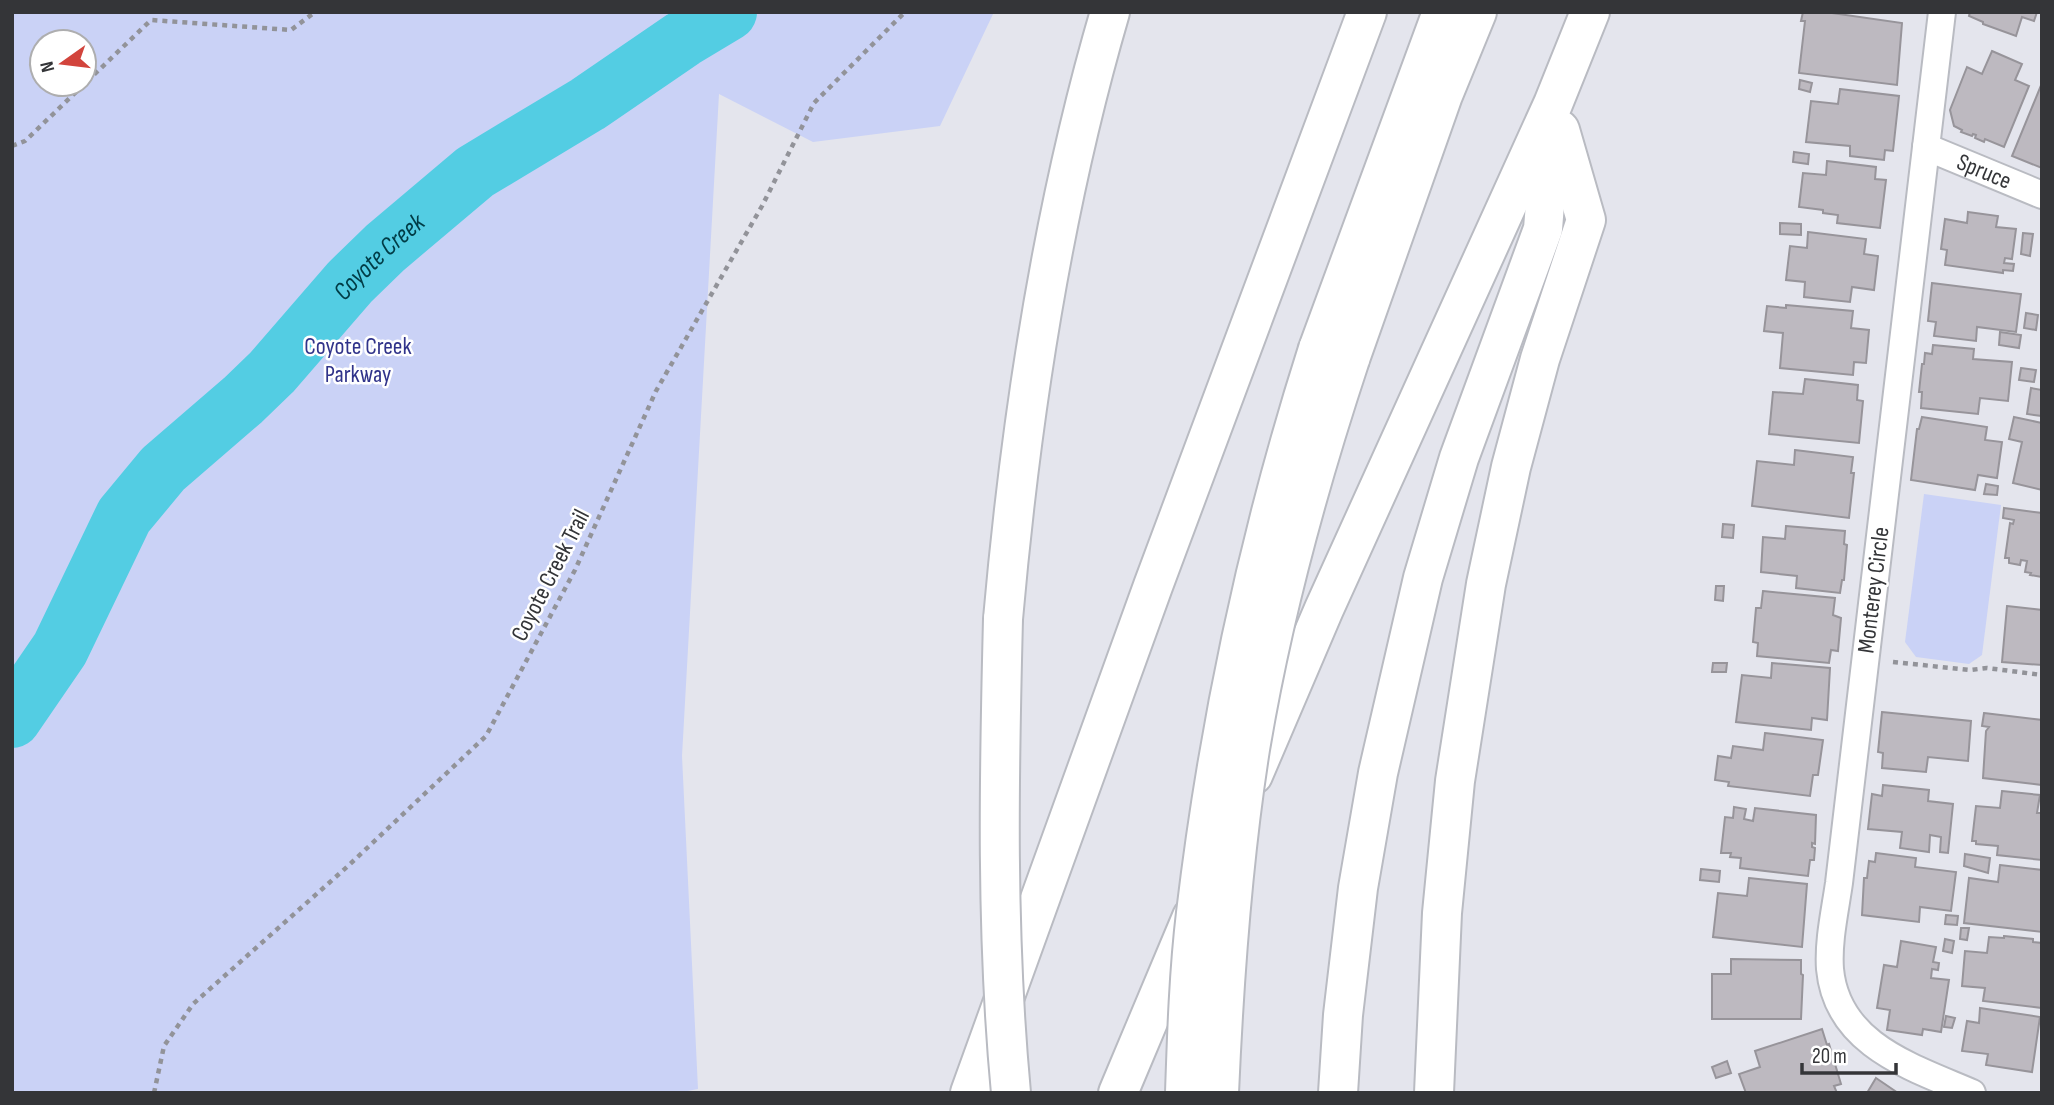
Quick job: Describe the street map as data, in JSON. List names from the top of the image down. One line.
{"streets":{"street":["Spruce","Monterey Circle"],"path":["Coyote Creek Trail"]},"crossings":[["Spruce","Monterey Circle"]],"water":["Coyote Creek"],"parks":["Coyote Creek Parkway"],"scale_bar":"20 m","north":"left"}
